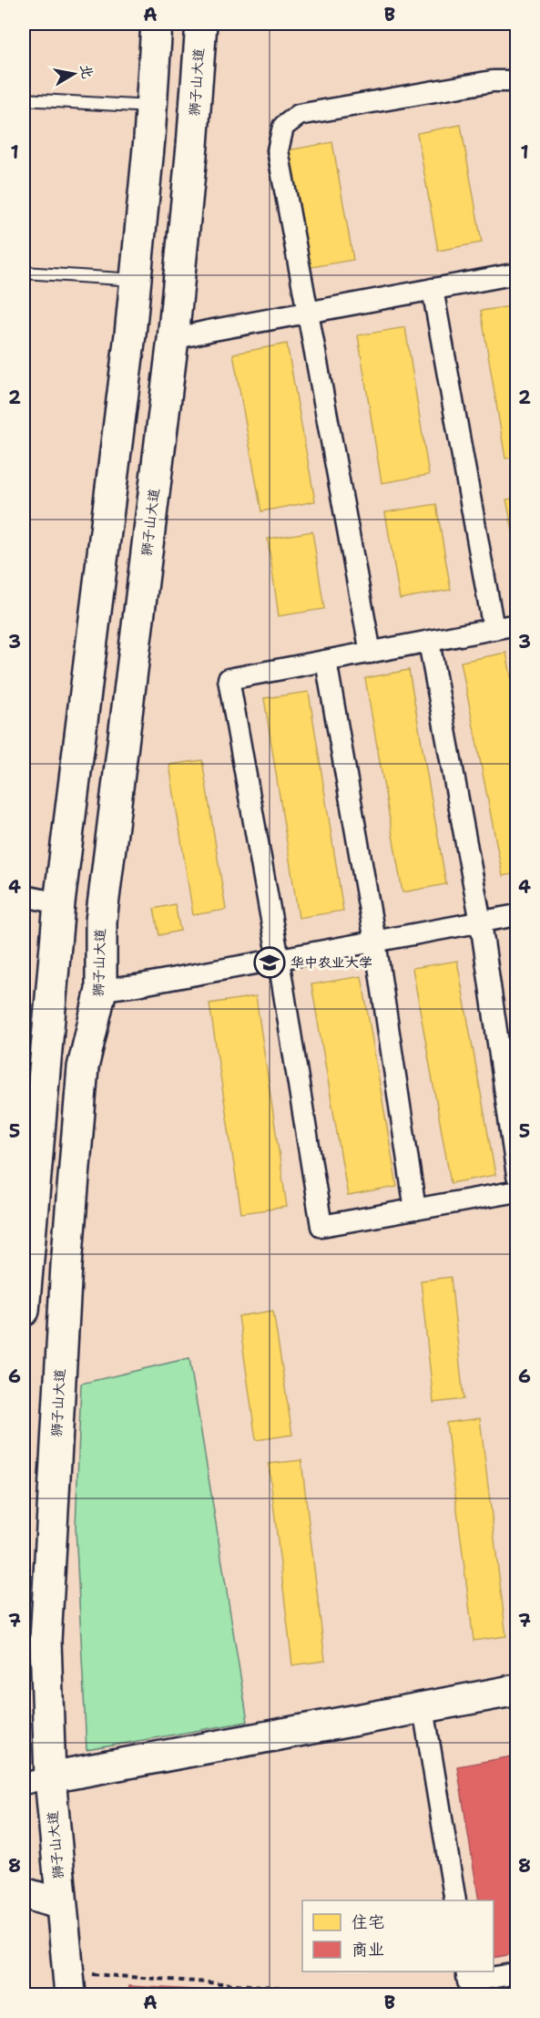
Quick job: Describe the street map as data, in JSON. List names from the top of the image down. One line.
{"streets":{"street":["狮子山大道"]},"places":{"school or university":["华中农业大学"]},"legend":["住宅","商业"],"north":"right","grid":{"columns":["A","B"],"rows":["1","2","3","4","5","6","7","8"]}}
